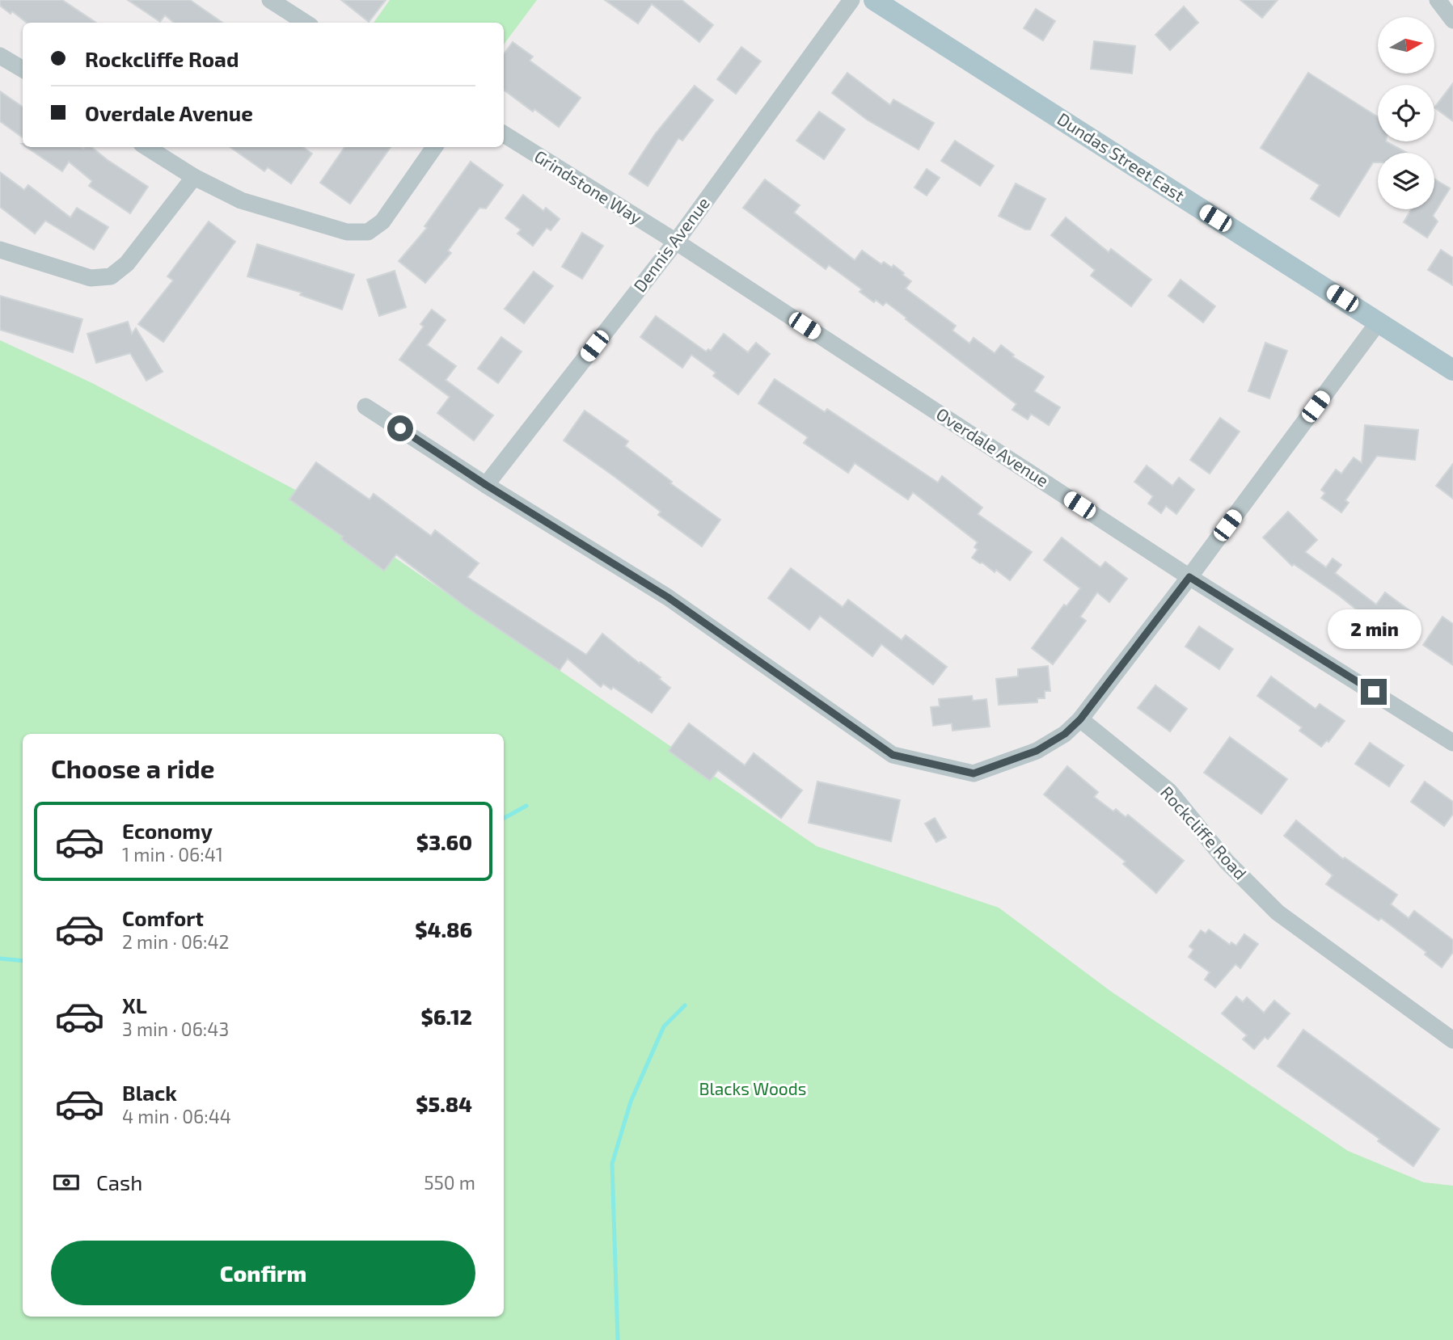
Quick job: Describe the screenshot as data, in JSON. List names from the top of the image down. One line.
{"streets":{"main road":["Dundas Street East"],"street":["Grindstone Way","Dennis Avenue","Overdale Avenue","Rockcliffe Road"]},"crossings":[["Grindstone Way","Dennis Avenue"],["Grindstone Way","Overdale Avenue"],["Dennis Avenue","Overdale Avenue"]],"parks":["Blacks Woods"],"north":"right","page":{"banner":["Rockcliffe Road","Overdale Avenue"],"bubble":"2 min","heading":"Choose a ride","list":[{"name":"Economy","note":"1 min · 06:41","value":"$3.60"},{"name":"Comfort","note":"2 min · 06:42","value":"$4.86"},{"name":"XL","note":"3 min · 06:43","value":"$6.12"},{"name":"Black","note":"4 min · 06:44","value":"$5.84"}],"pay":["Cash","550 m"],"buttons":"Confirm"}}
